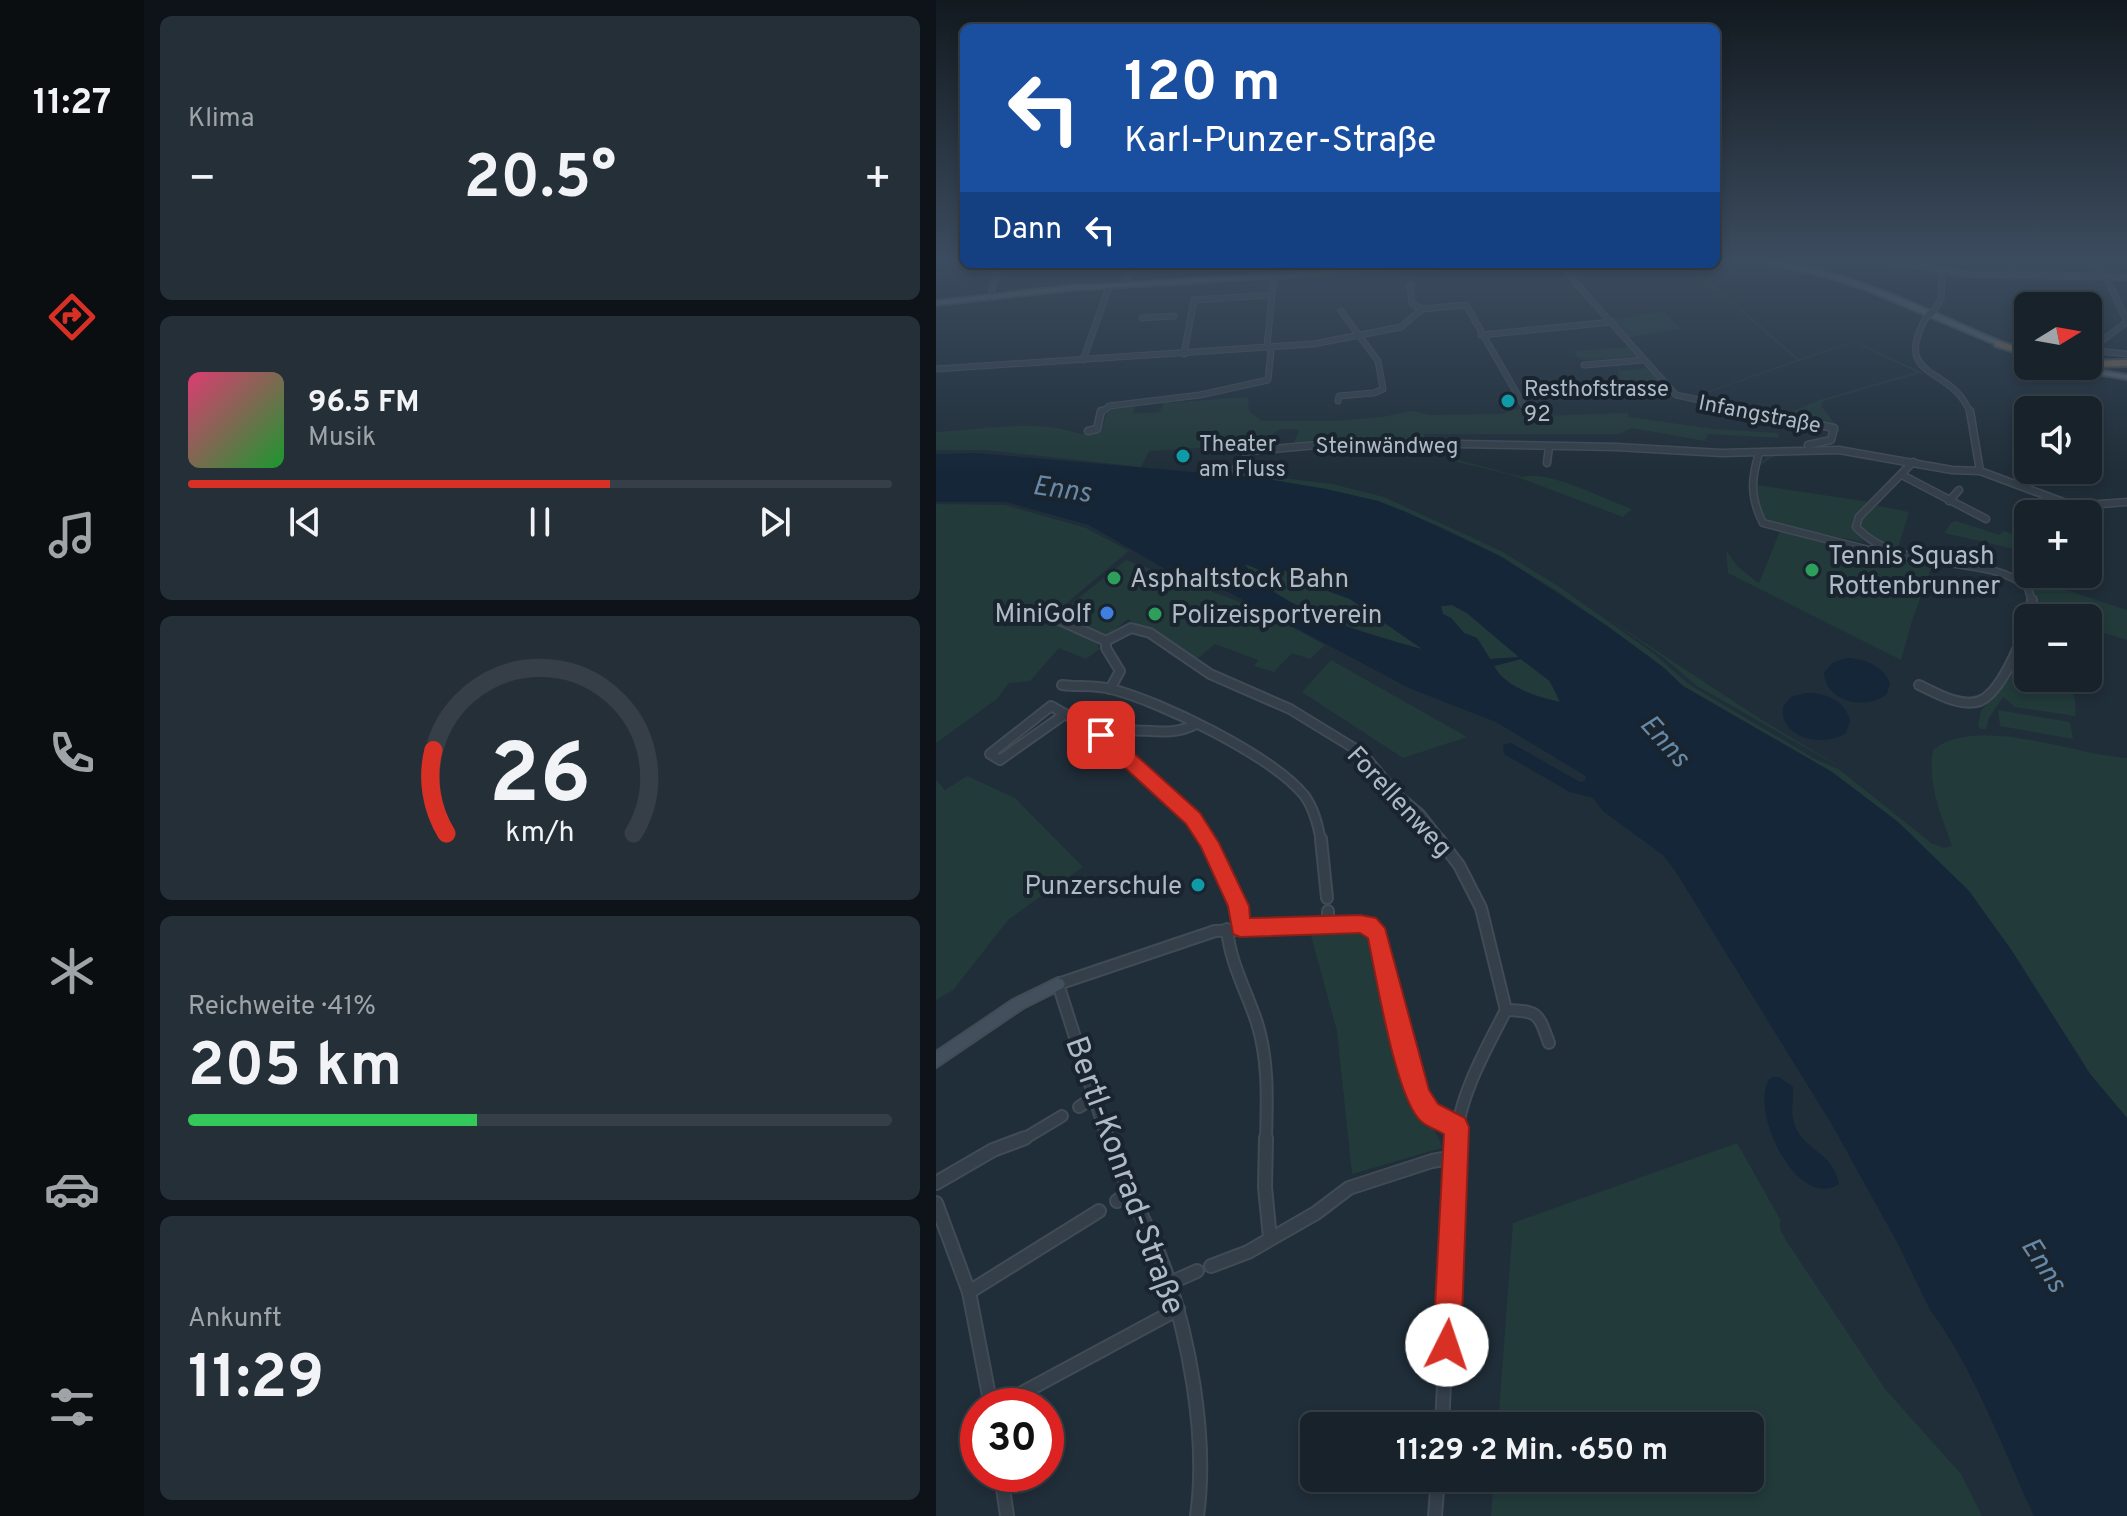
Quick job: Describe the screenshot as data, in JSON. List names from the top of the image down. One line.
{"streets":{"street":["Infangstraße","Steinwändweg","Forellenweg","Bertl-Konrad-Straße"]},"crossings":[["Infangstraße","Steinwändweg"]],"water":["Enns"],"places":["Resthofstrasse 92","Theater am Fluss","Tennis Squash Rottenbrunner","Asphaltstock Bahn","MiniGolf","Polizeisportverein","Punzerschule"],"north":"right","page":{"tabs":"11:27","tile":["Klima",["Reichweite · 41%","205 km"],["Ankunft","11:29"]],"turn":["120 m","Karl-Punzer-Straße"],"heat":["−","20.5°","+"],"then":"Dann","map_buttons":["+","−"],"song":["96.5 FM","Musik"],"limit":"30","trip":"11:29 · 2 Min. · 650 m","gauge":["26","km/h"]}}
